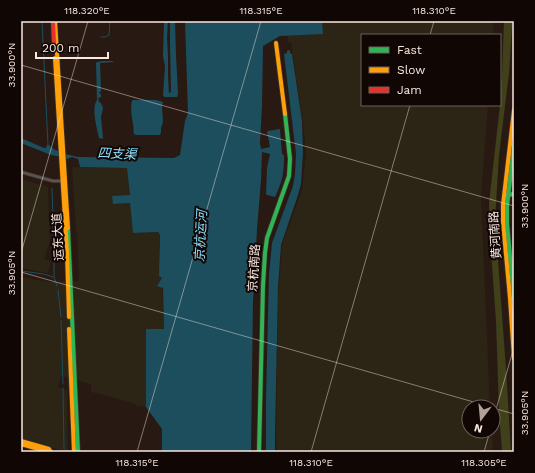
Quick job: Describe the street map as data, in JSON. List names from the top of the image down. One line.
{"streets":{"main road":["黄河南路","运东大道","京杭南路"]},"water":["四支渠","京杭运河"],"legend":["Fast","Slow","Jam"],"scale_bar":"200 m","north":"bottom","coordinates":["118.320°E","118.315°E","118.310°E","33.900°N","33.905°N","118.305°E"]}
